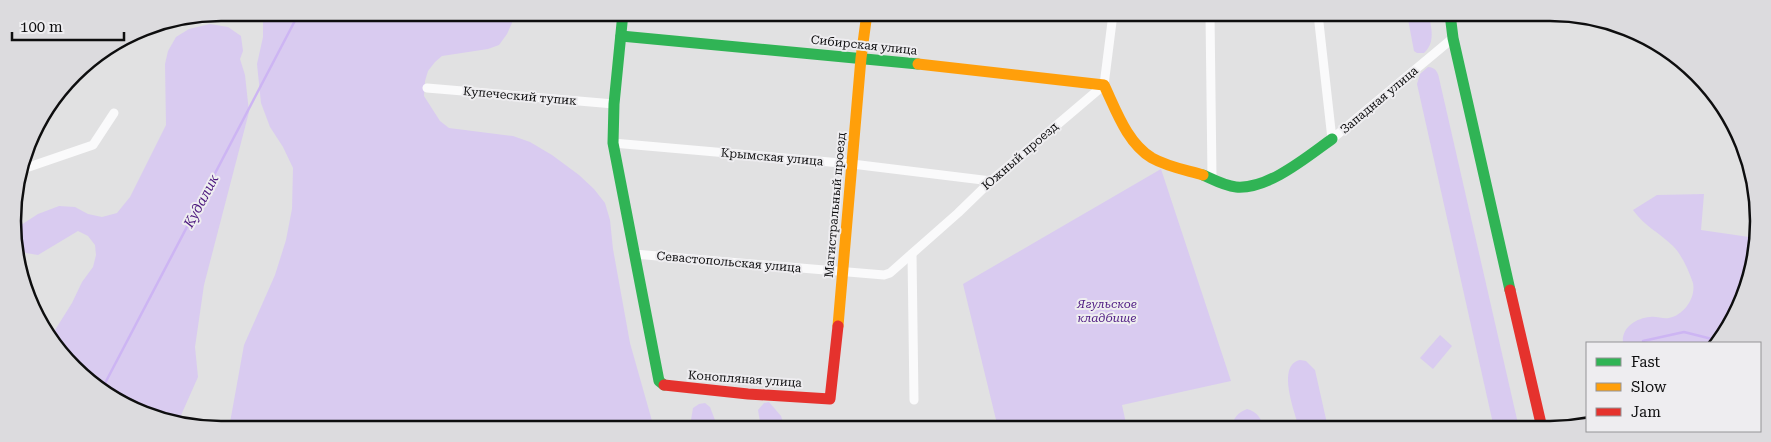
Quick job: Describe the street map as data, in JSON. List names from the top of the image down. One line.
{"streets":{"street":["Сибирская улица","Купеческий тупик","Западная улица","Южный проезд","Крымская улица","Магистральный проезд","Севастопольская улица","Конопляная улица"]},"crossings":[["Сибирская улица","Южный проезд"],["Сибирская улица","Магистральный проезд"],["Южный проезд","Крымская улица"],["Южный проезд","Севастопольская улица"],["Крымская улица","Магистральный проезд"],["Магистральный проезд","Севастопольская улица"],["Магистральный проезд","Конопляная улица"],["Севастопольская улица","Конопляная улица"]],"water":["Кудалик"],"parks":["Ягульское кладбище"],"legend":["Fast","Slow","Jam"],"scale_bar":"100 m"}
